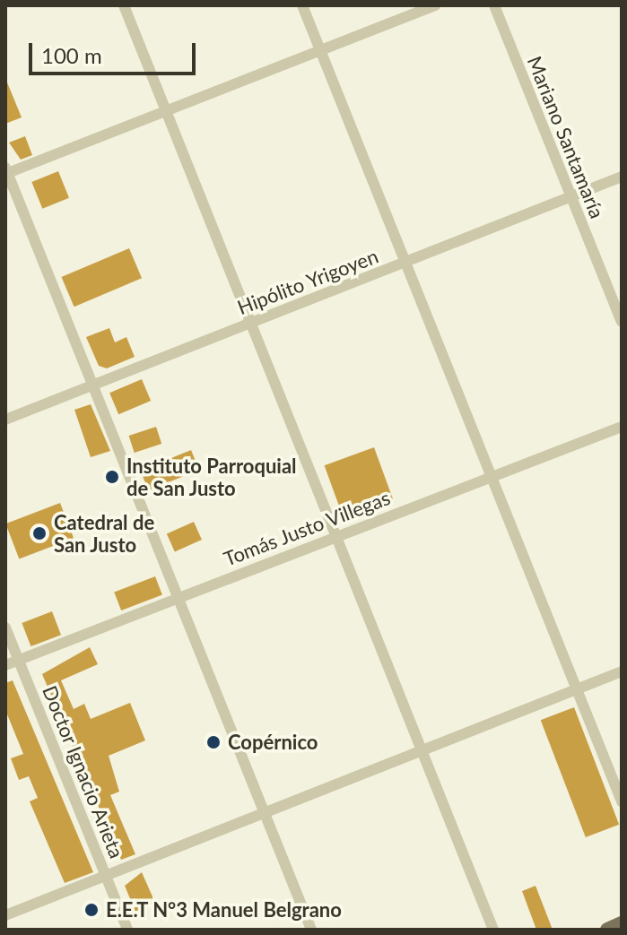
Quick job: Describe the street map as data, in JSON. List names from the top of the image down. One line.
{"streets":{"street":["Mariano Santamaría","Hipólito Yrigoyen","Tomás Justo Villegas","Doctor Ignacio Arieta"]},"crossings":[["Mariano Santamaría","Hipólito Yrigoyen"],["Tomás Justo Villegas","Doctor Ignacio Arieta"]],"places":["Instituto Parroquial de San Justo","Catedral de San Justo","Copérnico","E.E.T N°3 Manuel Belgrano"],"scale_bar":"100 m"}
